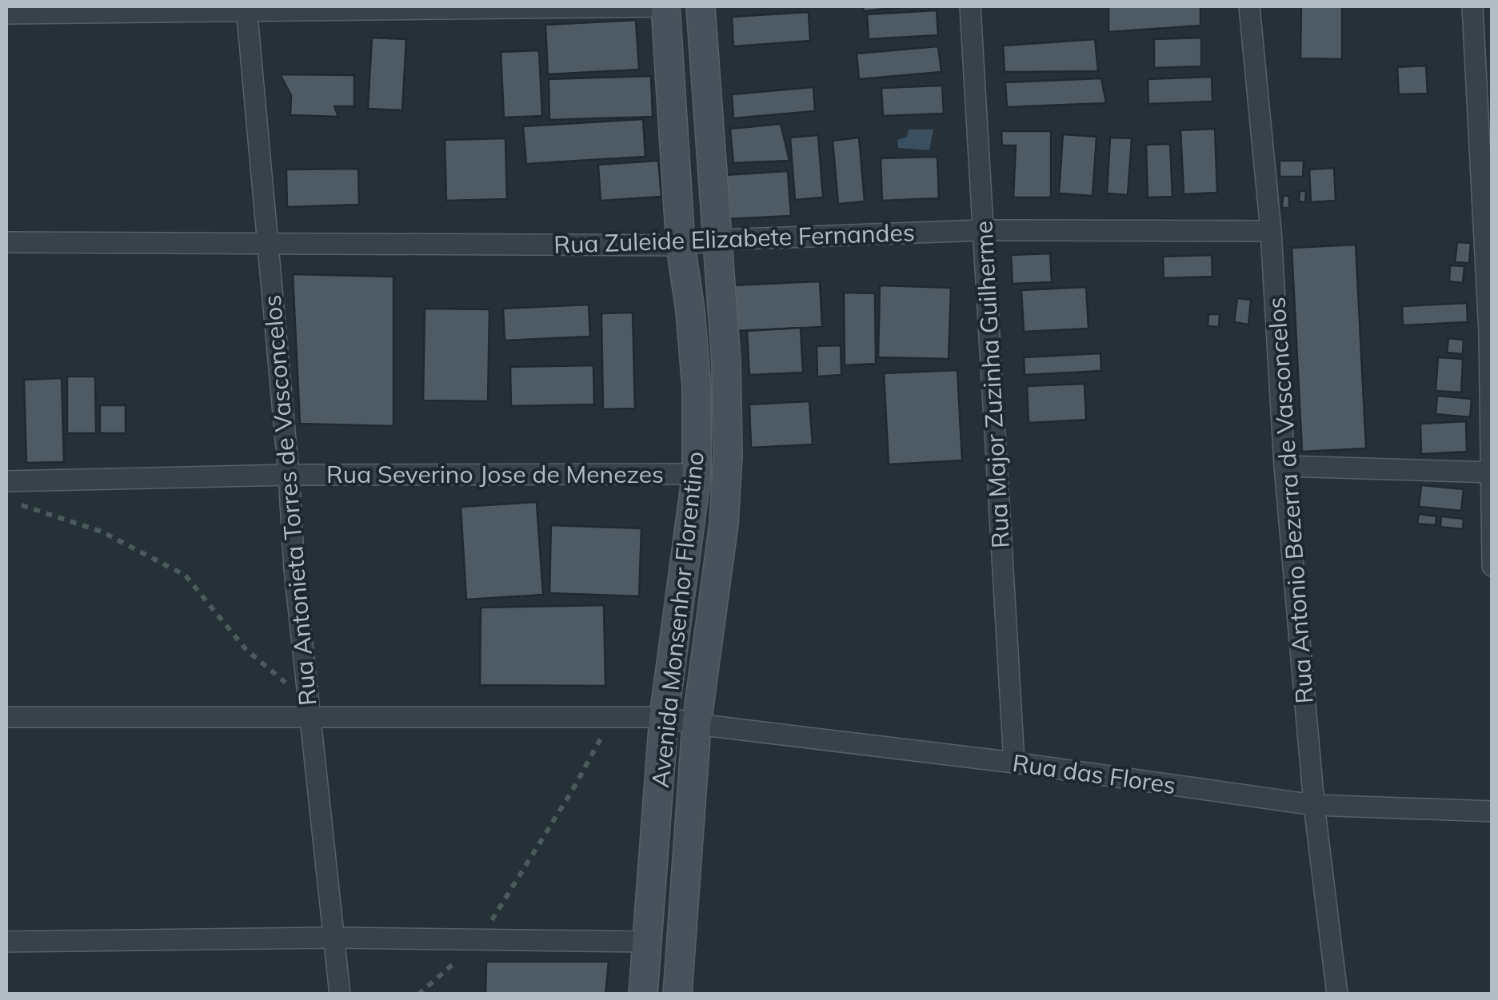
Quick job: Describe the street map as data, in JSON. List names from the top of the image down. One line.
{"streets":{"main road":["Avenida Monsenhor Florentino"],"street":["Rua Zuleide Elizabete Fernandes","Rua Major Zuzinha Guilherme","Rua Severino Jose de Menezes","Rua Antonieta Torres de Vasconcelos","Rua Antonio Bezerra de Vasconcelos","Rua das Flores"]},"crossings":[["Rua Zuleide Elizabete Fernandes","Rua Major Zuzinha Guilherme"],["Rua Zuleide Elizabete Fernandes","Rua Antonieta Torres de Vasconcelos"],["Rua Zuleide Elizabete Fernandes","Rua Antonio Bezerra de Vasconcelos"],["Rua Zuleide Elizabete Fernandes","Avenida Monsenhor Florentino"],["Rua Major Zuzinha Guilherme","Rua das Flores"],["Rua Severino Jose de Menezes","Rua Antonieta Torres de Vasconcelos"],["Rua Severino Jose de Menezes","Avenida Monsenhor Florentino"],["Rua Antonieta Torres de Vasconcelos","Rua das Flores"],["Rua Antonio Bezerra de Vasconcelos","Rua das Flores"],["Avenida Monsenhor Florentino","Rua das Flores"]]}
